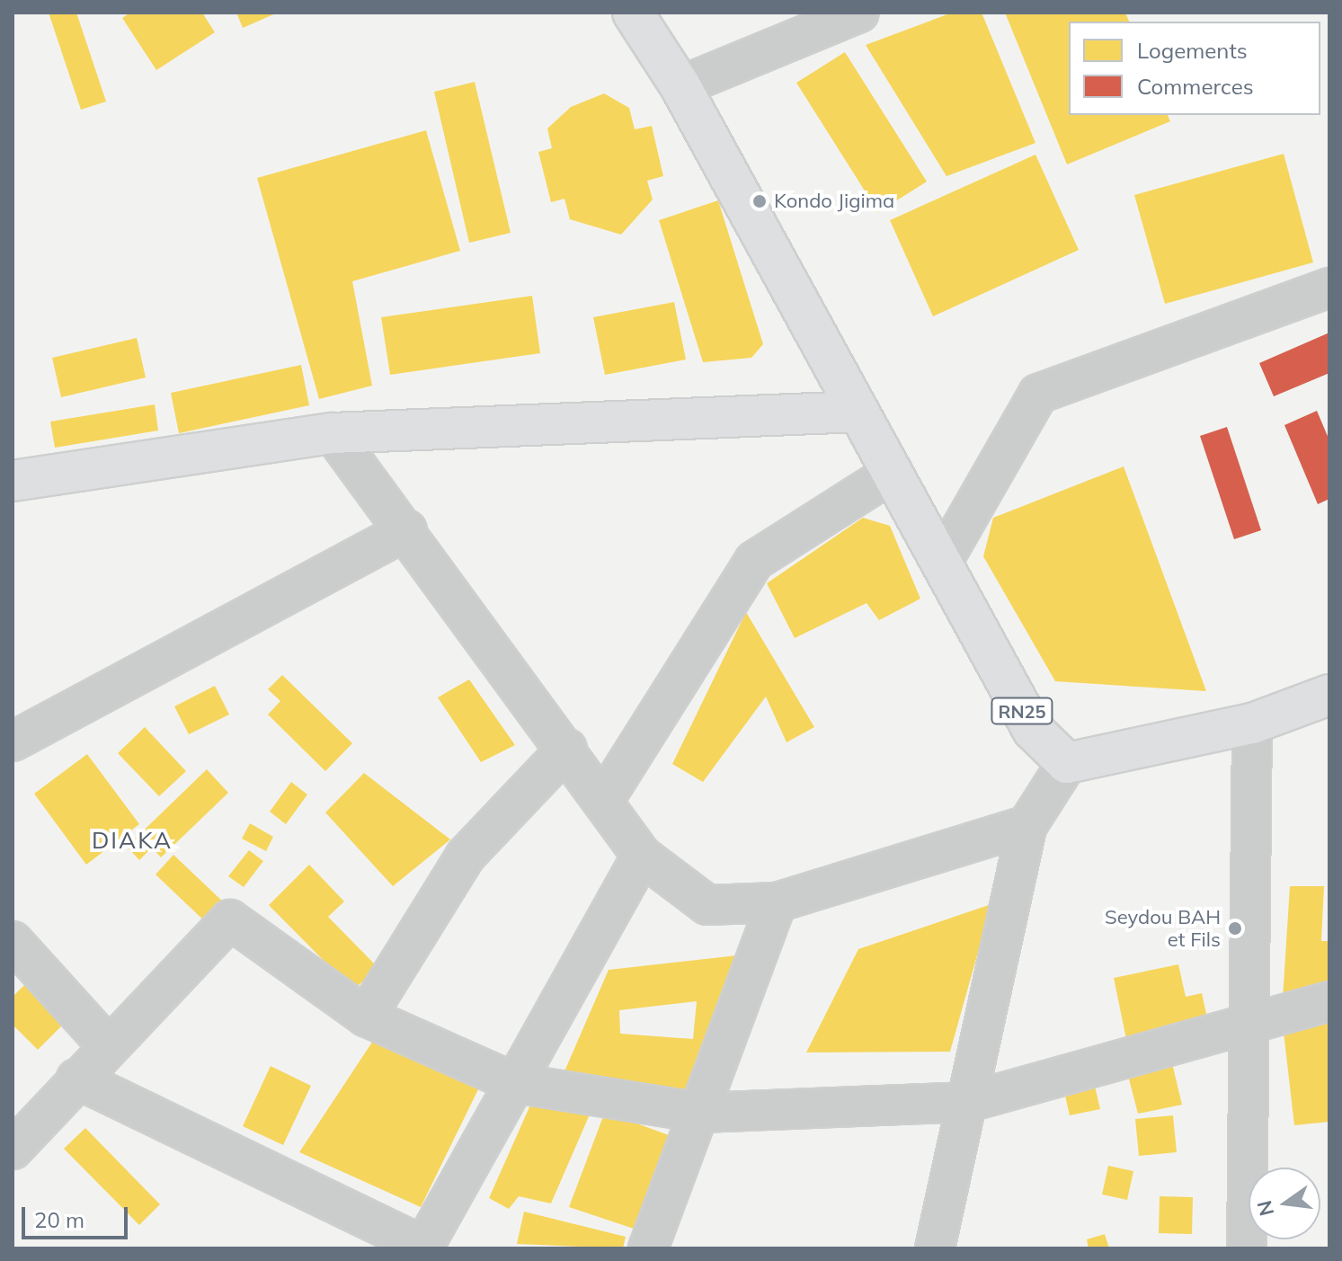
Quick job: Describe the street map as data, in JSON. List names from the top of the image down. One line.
{"streets":{"main road":["RN25"]},"districts":["DIAKA"],"places":["Kondo Jigima","Seydou BAH et Fils"],"legend":["Logements","Commerces"],"scale_bar":"20 m","north":"left"}
